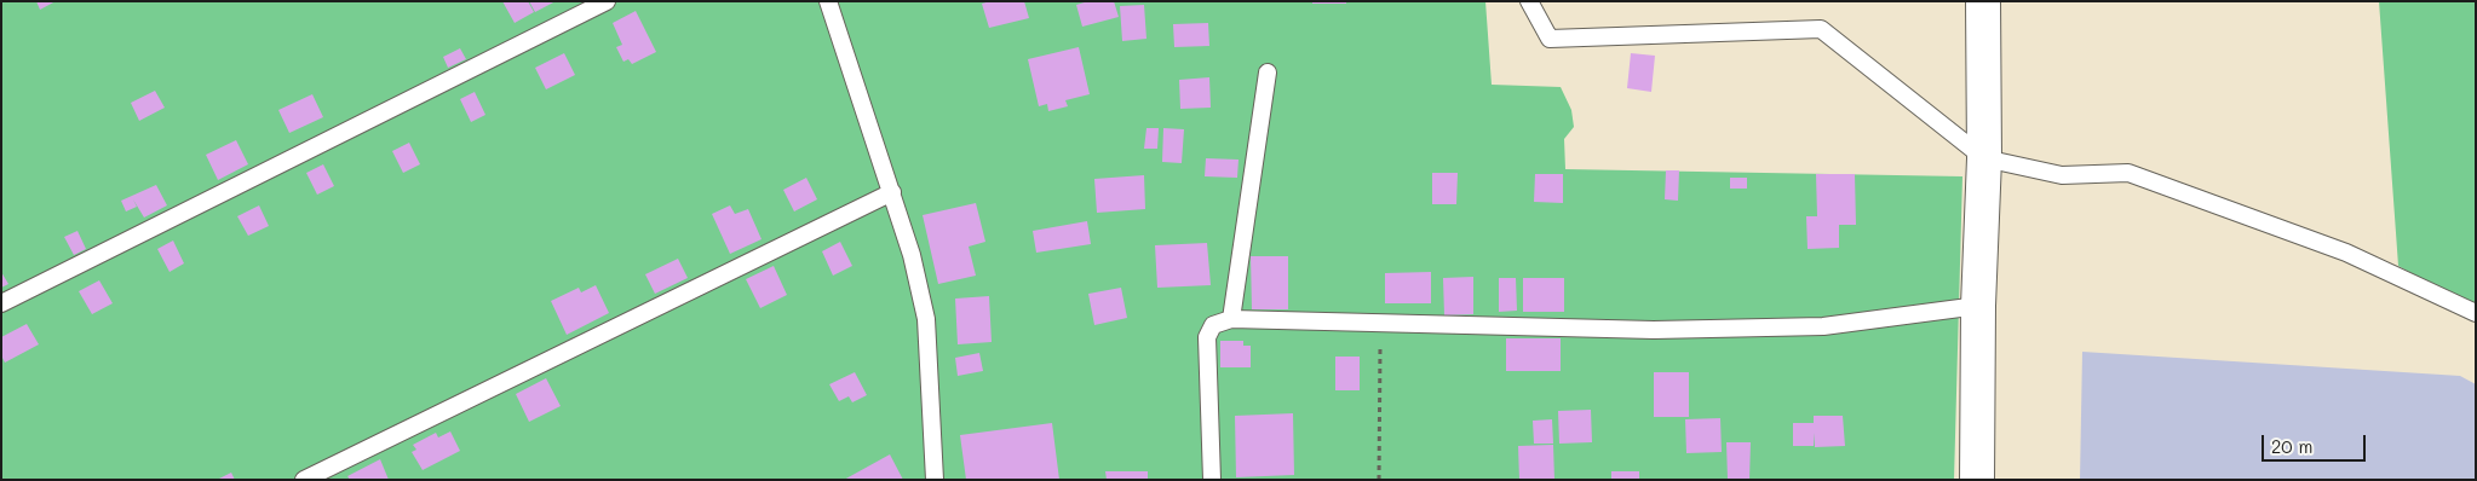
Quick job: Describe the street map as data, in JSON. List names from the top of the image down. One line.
{"scale_bar":"20 m"}
